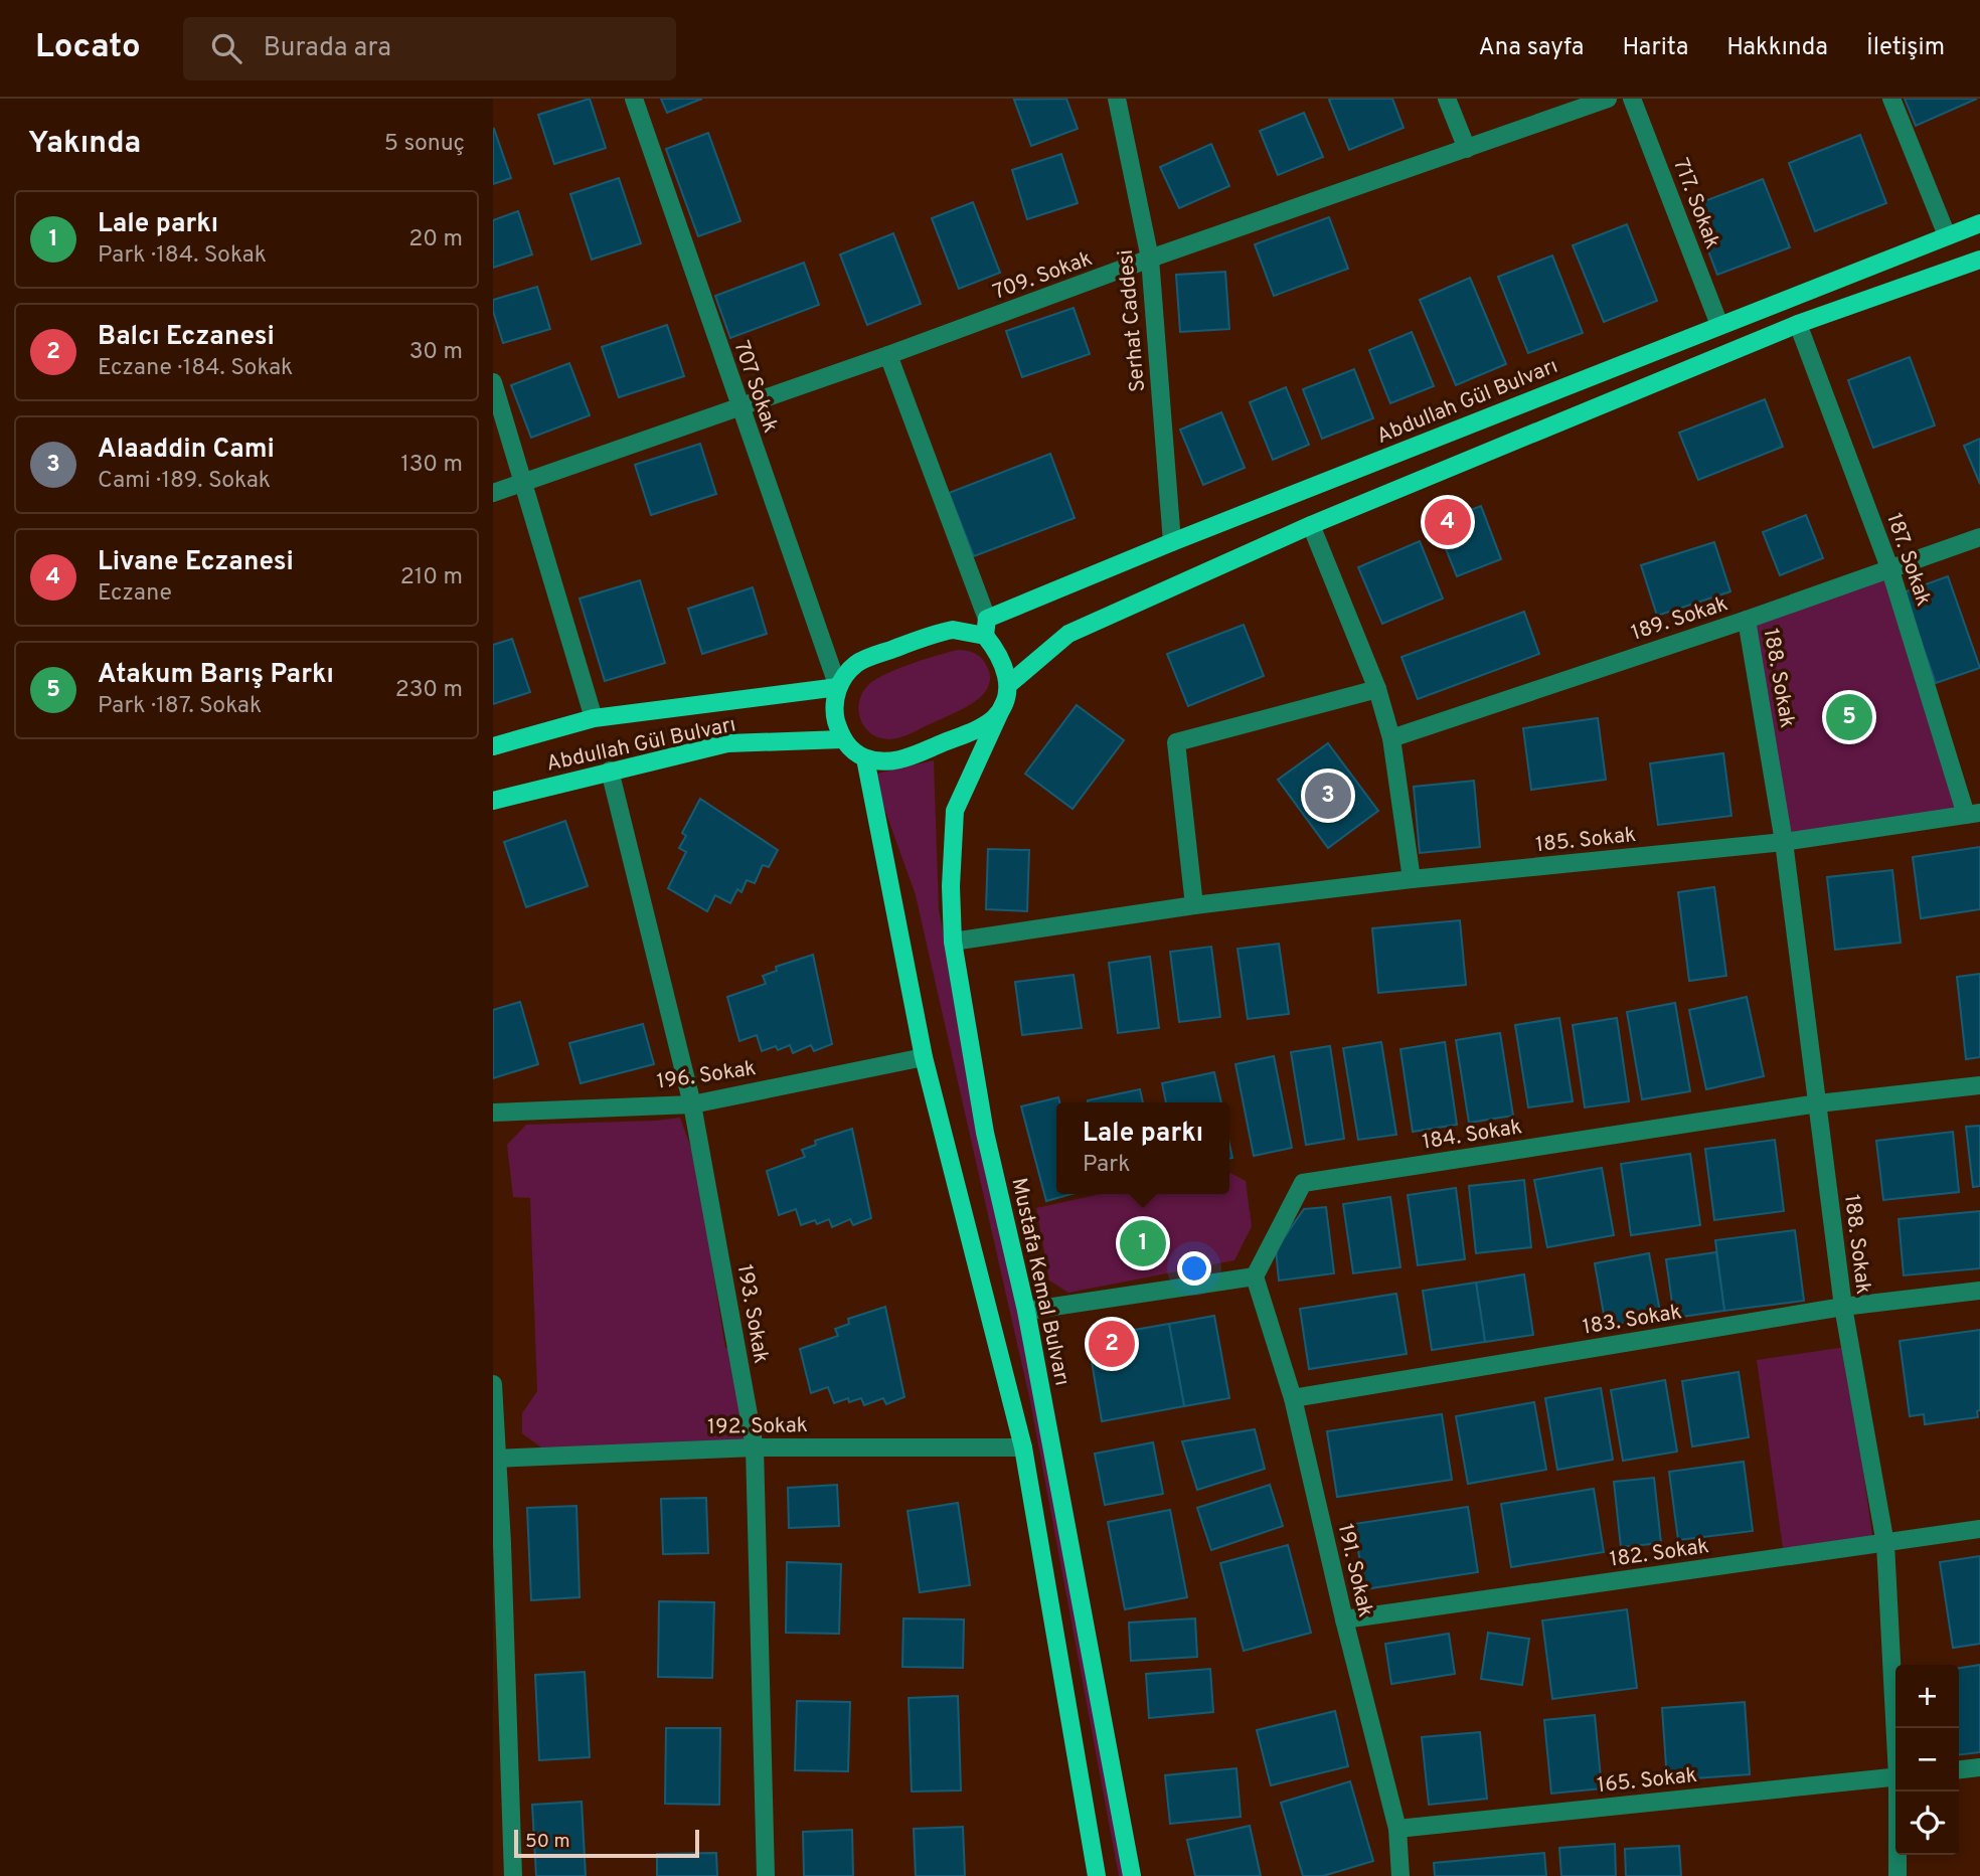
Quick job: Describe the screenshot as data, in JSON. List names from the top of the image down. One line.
{"streets":{"main road":["Abdullah Gül Bulvarı","Mustafa Kemal Bulvarı"],"street":["717. Sokak","709. Sokak","Serhat Caddesi","707 Sokak","187. Sokak","189. Sokak","188. Sokak","185. Sokak","196. Sokak","184. Sokak","193. Sokak","183. Sokak","192. Sokak","182. Sokak","191. Sokak","165. Sokak"]},"crossings":[["717. Sokak","Abdullah Gül Bulvarı"],["709. Sokak","Serhat Caddesi"],["709. Sokak","707 Sokak"],["Serhat Caddesi","Abdullah Gül Bulvarı"],["707 Sokak","Abdullah Gül Bulvarı"],["707 Sokak","Mustafa Kemal Bulvarı"],["Abdullah Gül Bulvarı","Mustafa Kemal Bulvarı"],["Abdullah Gül Bulvarı","193. Sokak"],["187. Sokak","189. Sokak"],["187. Sokak","185. Sokak"],["189. Sokak","188. Sokak"],["188. Sokak","185. Sokak"],["188. Sokak","184. Sokak"],["188. Sokak","183. Sokak"],["188. Sokak","182. Sokak"],["185. Sokak","Mustafa Kemal Bulvarı"],["196. Sokak","193. Sokak"],["184. Sokak","191. Sokak"],["193. Sokak","192. Sokak"],["183. Sokak","191. Sokak"],["182. Sokak","191. Sokak"],["191. Sokak","165. Sokak"]],"scale_bar":"50 m","page":{"header":"Locato","search":"Burada ara","nav":["Ana sayfa","Harita","Hakkında","İletişim"],"heading":["Yakında","5 sonuç"],"list":[{"mark":"1","name":"Lale parkı","note":"Park · 184. Sokak","value":"20 m"},{"mark":"2","name":"Balcı Eczanesi","note":"Eczane · 184. Sokak","value":"30 m"},{"mark":"3","name":"Alaaddin Cami","note":"Cami · 189. Sokak","value":"130 m"},{"mark":"4","name":"Livane Eczanesi","note":"Eczane","value":"210 m"},{"mark":"5","name":"Atakum Barış Parkı","note":"Park · 187. Sokak","value":"230 m"}],"pins":["4","5","3","1","2"],"popup":["Lale parkı","Park"],"map_buttons":["+","−"],"scale":"50 m"}}
